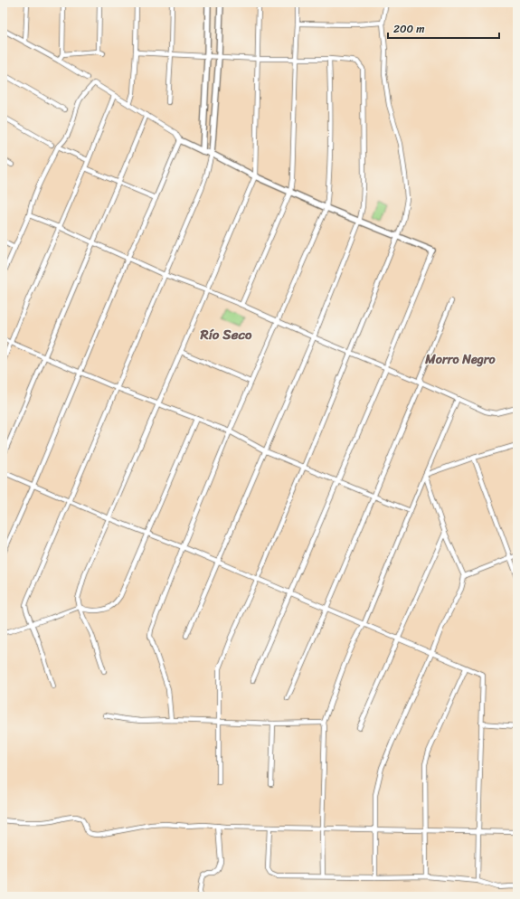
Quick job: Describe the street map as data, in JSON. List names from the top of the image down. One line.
{"districts":["Río Seco","Morro Negro"],"scale_bar":"200 m"}
